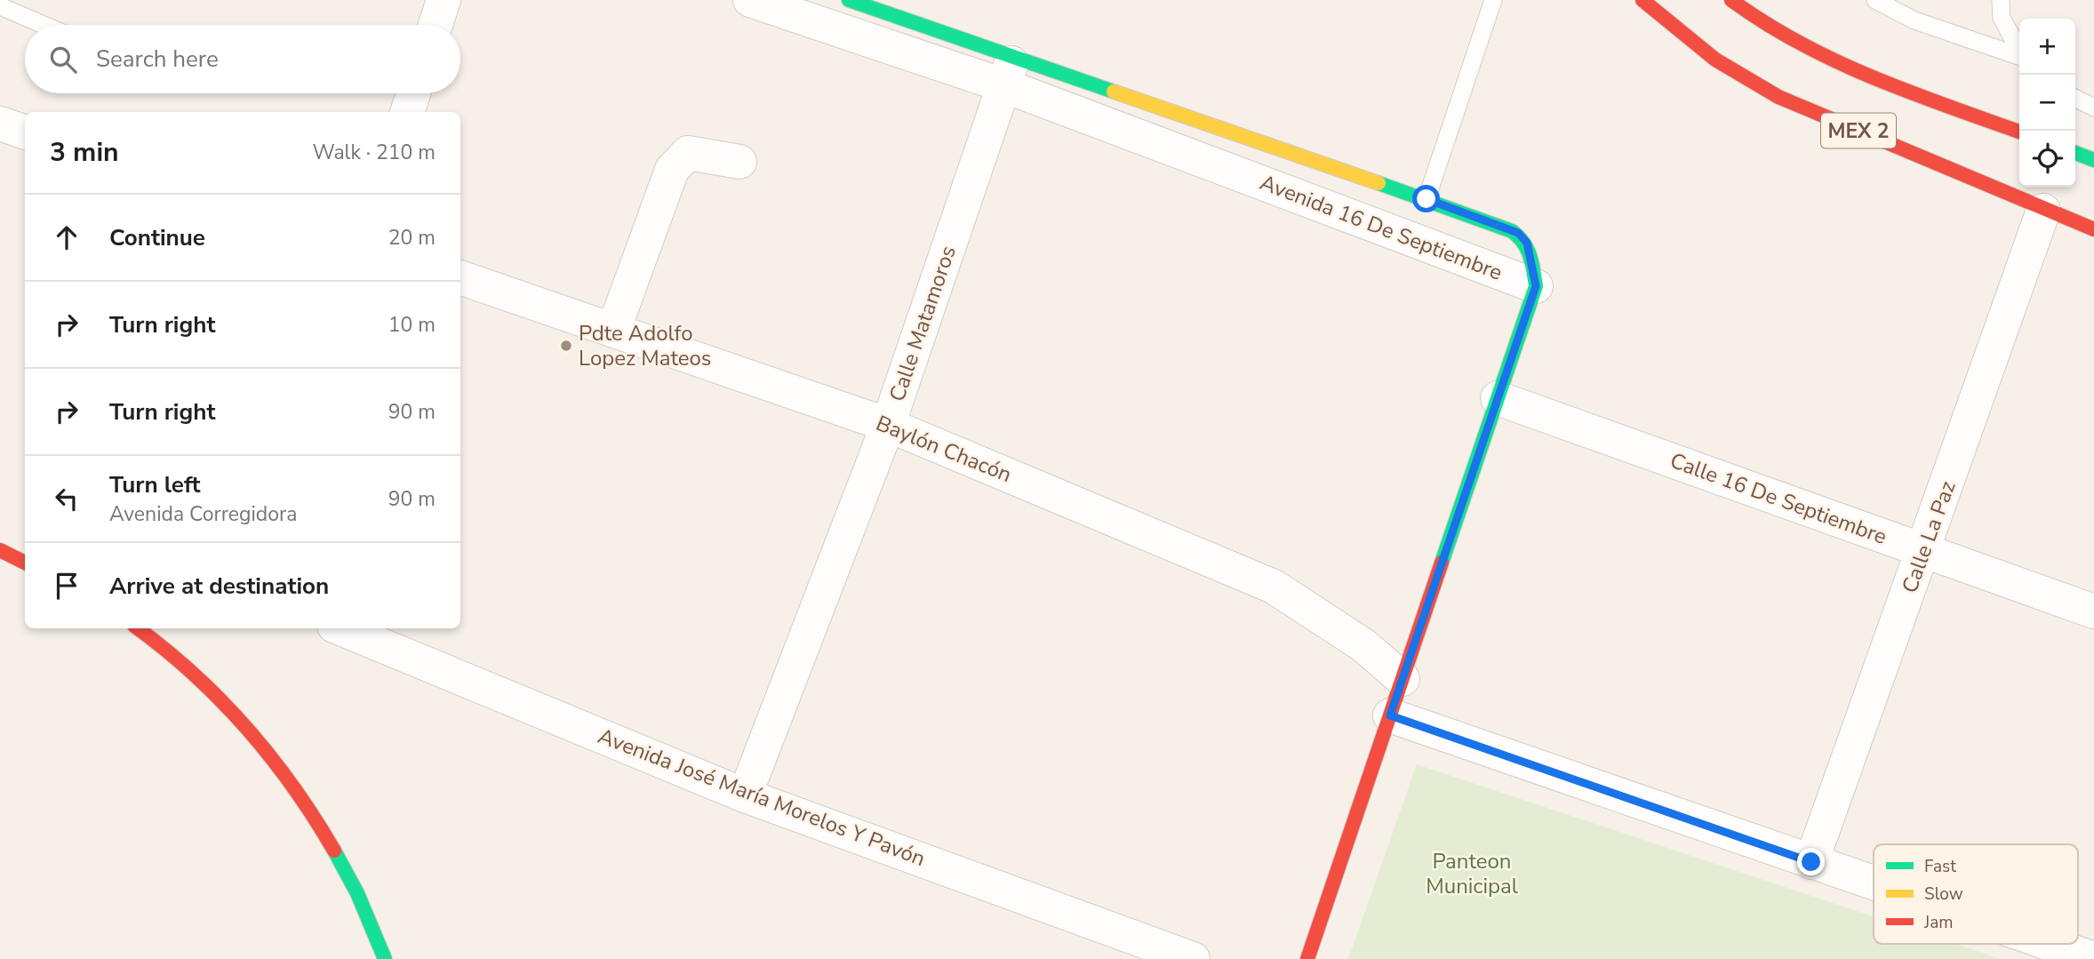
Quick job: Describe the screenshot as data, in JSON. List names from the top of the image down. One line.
{"streets":{"main road":["MEX 2","Avenida 16 De Septiembre"],"street":["Calle Matamoros","Baylón Chacón","Calle 16 De Septiembre","Calle La Paz","Avenida José María Morelos Y Pavón"]},"crossings":[["MEX 2","Calle La Paz"],["Avenida 16 De Septiembre","Calle Matamoros"],["Calle Matamoros","Baylón Chacón"],["Calle Matamoros","Avenida José María Morelos Y Pavón"],["Calle 16 De Septiembre","Calle La Paz"]],"parks":["Panteon Municipal"],"places":["Pdte Adolfo Lopez Mateos"],"legend":["Fast","Slow","Jam"],"page":{"map_buttons":["+","−"],"search":"Search here","heading":["3 min","Walk · 210 m"],"list":[["Continue","20 m"],["Turn right","10 m"],["Turn right","90 m"],["Turn left","Avenida Corregidora","90 m"],"Arrive at destination"]}}
